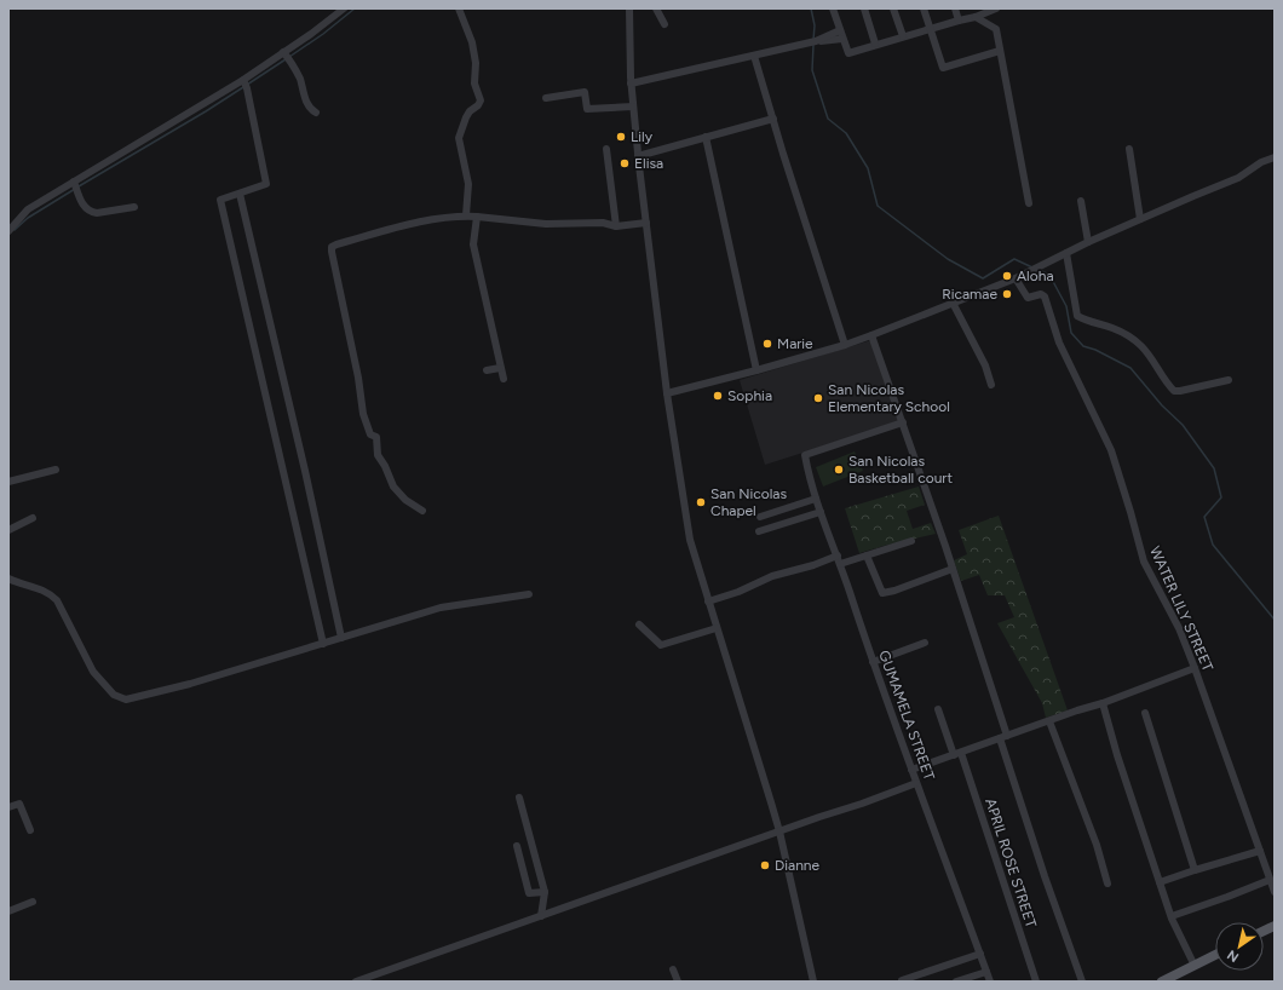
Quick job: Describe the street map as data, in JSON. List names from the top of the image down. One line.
{"streets":{"street":["WATER LILY STREET","GUMAMELA STREET","APRIL ROSE STREET"]},"places":["Lily","Elisa","Aloha","Ricamae","Marie","Sophia","San Nicolas Elementary School","San Nicolas Basketball court","San Nicolas Chapel","Dianne"],"north":"bottom left"}
